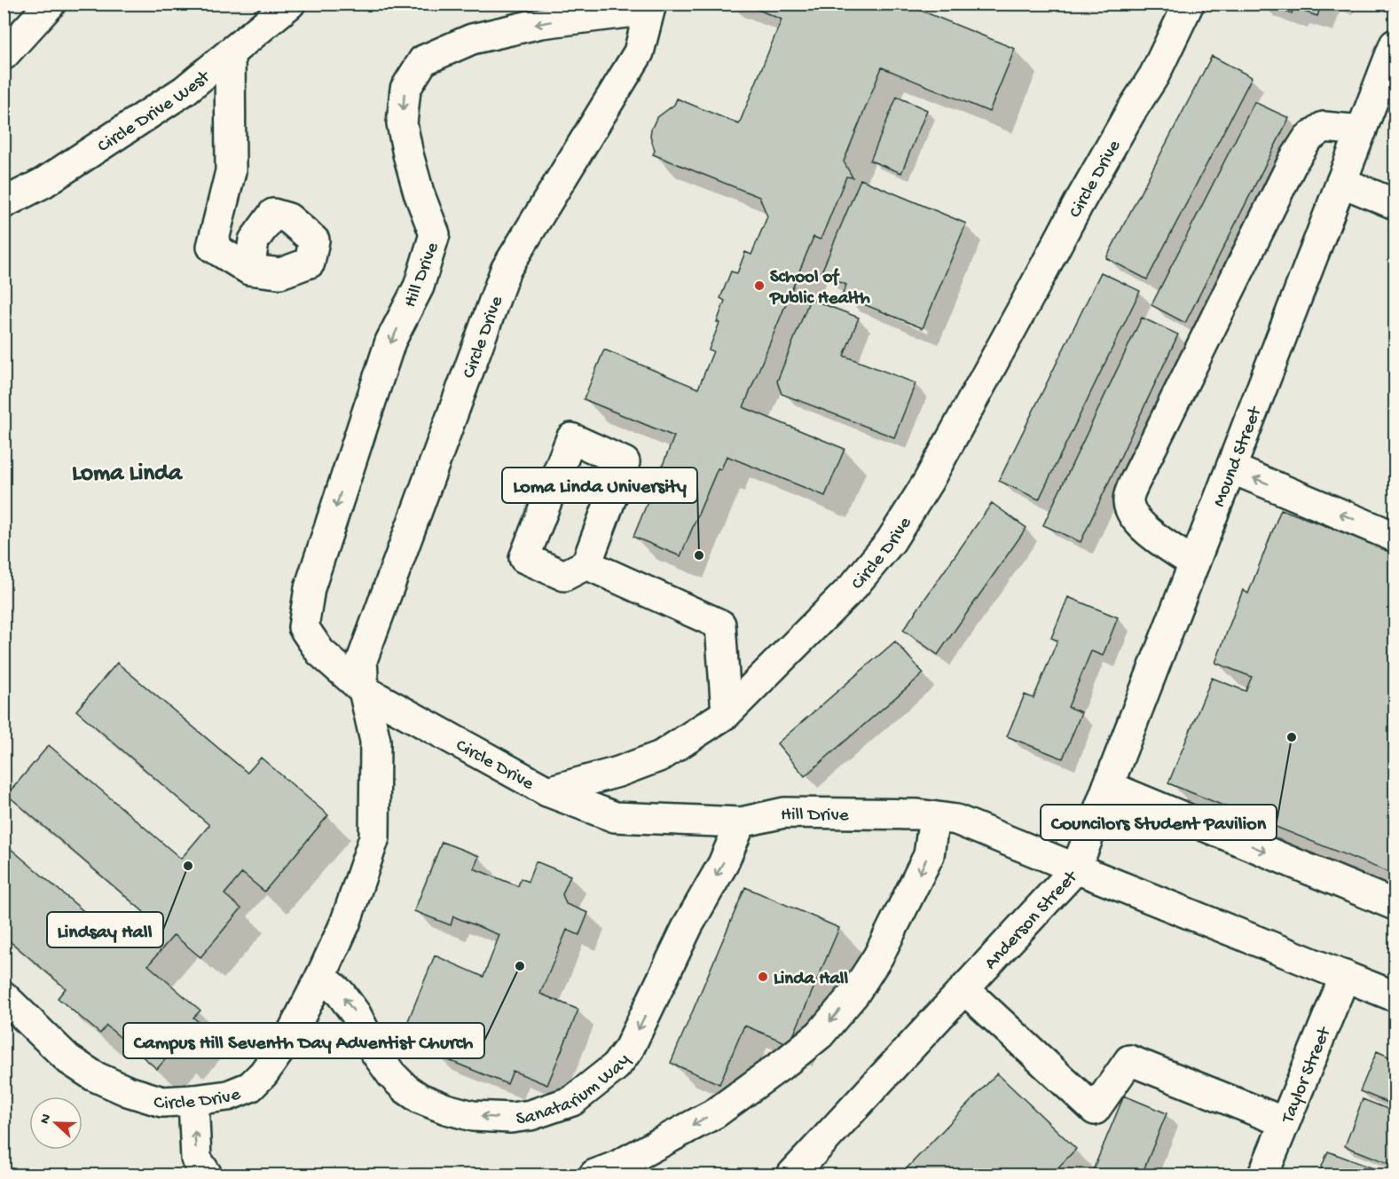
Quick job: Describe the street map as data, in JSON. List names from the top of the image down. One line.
{"streets":{"street":["Circle Drive West","Circle Drive","Hill Drive","Mound Street","Anderson Street","Taylor Street","Sanatarium Way"]},"crossings":[["Circle Drive","Hill Drive"],["Circle Drive","Sanatarium Way"],["Hill Drive","Mound Street"],["Hill Drive","Anderson Street"],["Hill Drive","Sanatarium Way"],["Mound Street","Anderson Street"],["Anderson Street","Taylor Street"]],"one_way":["Hill Drive"],"districts":["Loma Linda"],"places":["School of Public Health","Loma Linda University","Councilors Student Pavilion","Lindsay Hall","Campus Hill Seventh Day Adventist Church","Linda Hall"],"north":"left"}
